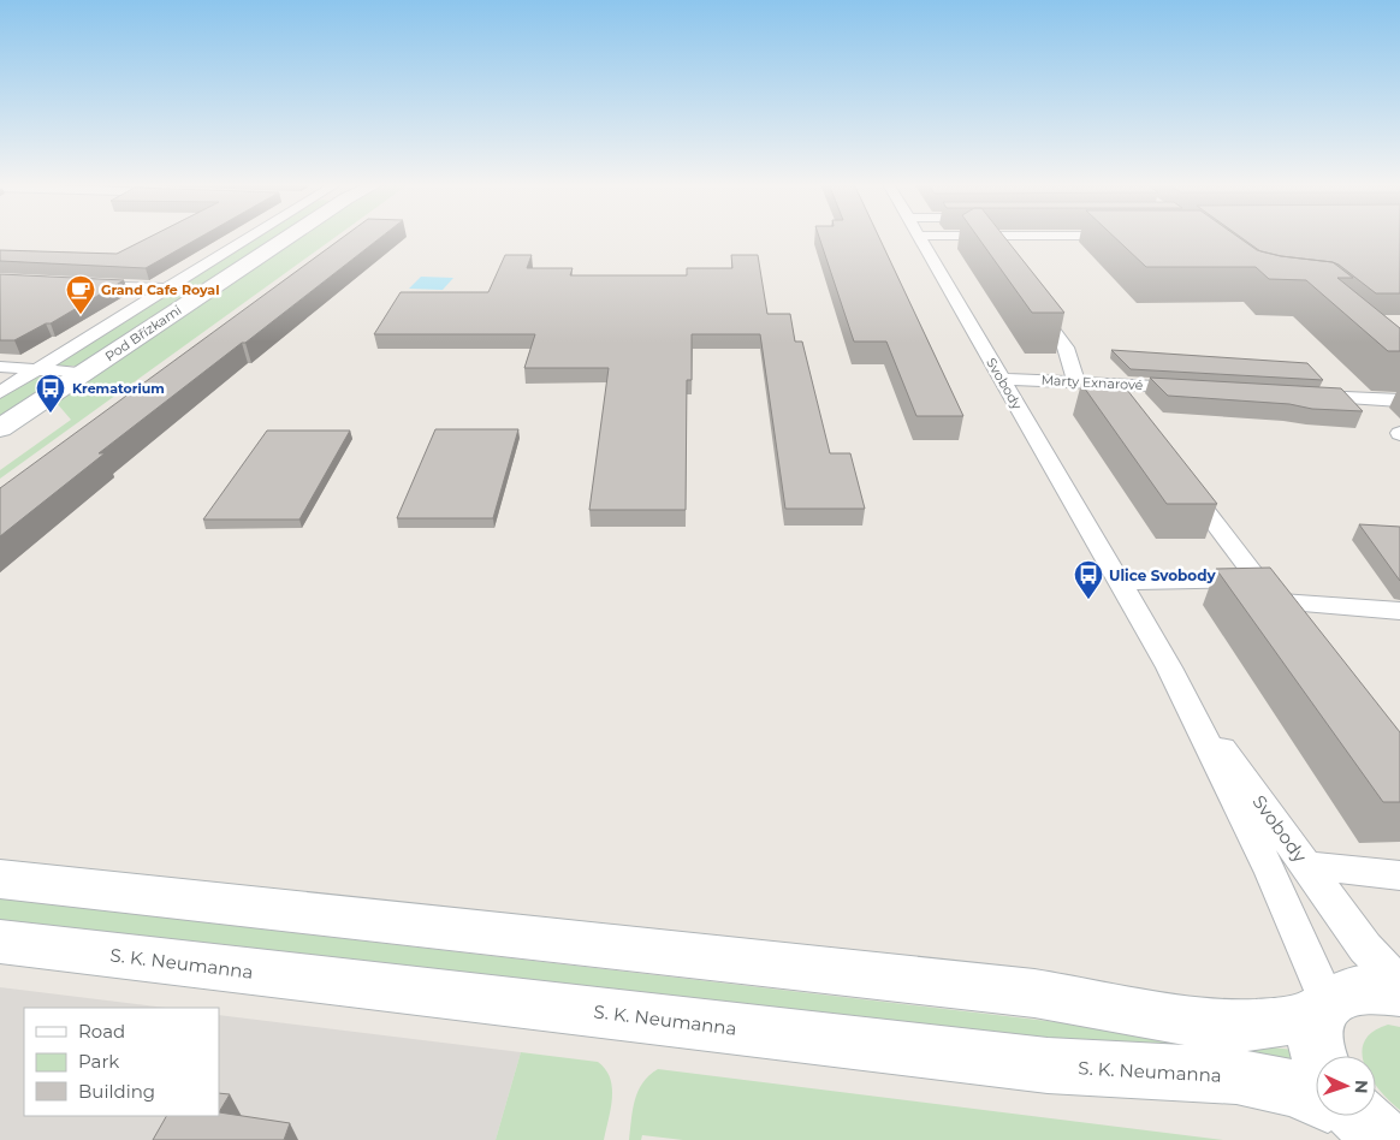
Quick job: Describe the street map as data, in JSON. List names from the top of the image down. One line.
{"streets":{"street":["Pod Břízkami","Marty Exnarové","Svobody","S. K. Neumanna"]},"crossings":[["Marty Exnarové","Svobody"]],"places":{"cafe":["Grand Cafe Royal"],"bus stop":["Krematorium","Ulice Svobody"]},"legend":["Road","Park","Building"],"north":"right"}
